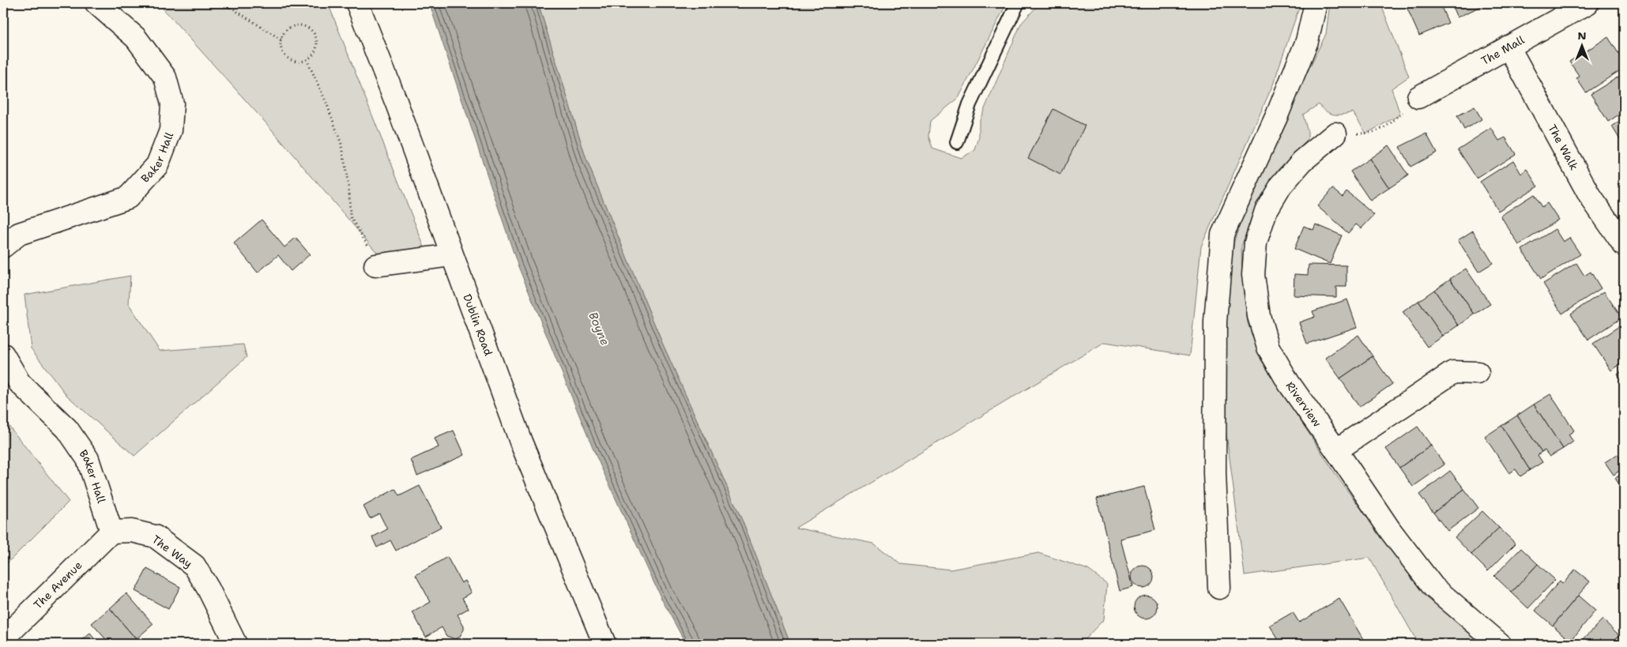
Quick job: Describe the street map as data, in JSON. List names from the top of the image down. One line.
{"streets":{"street":["The Mall","The Walk","Baker Hall","Dublin Road","Riverview","The Way","The Avenue"]},"crossings":[["The Mall","The Walk"],["Baker Hall","The Way"],["Baker Hall","The Avenue"],["The Way","The Avenue"]],"water":["Boyne"],"north":"top"}
